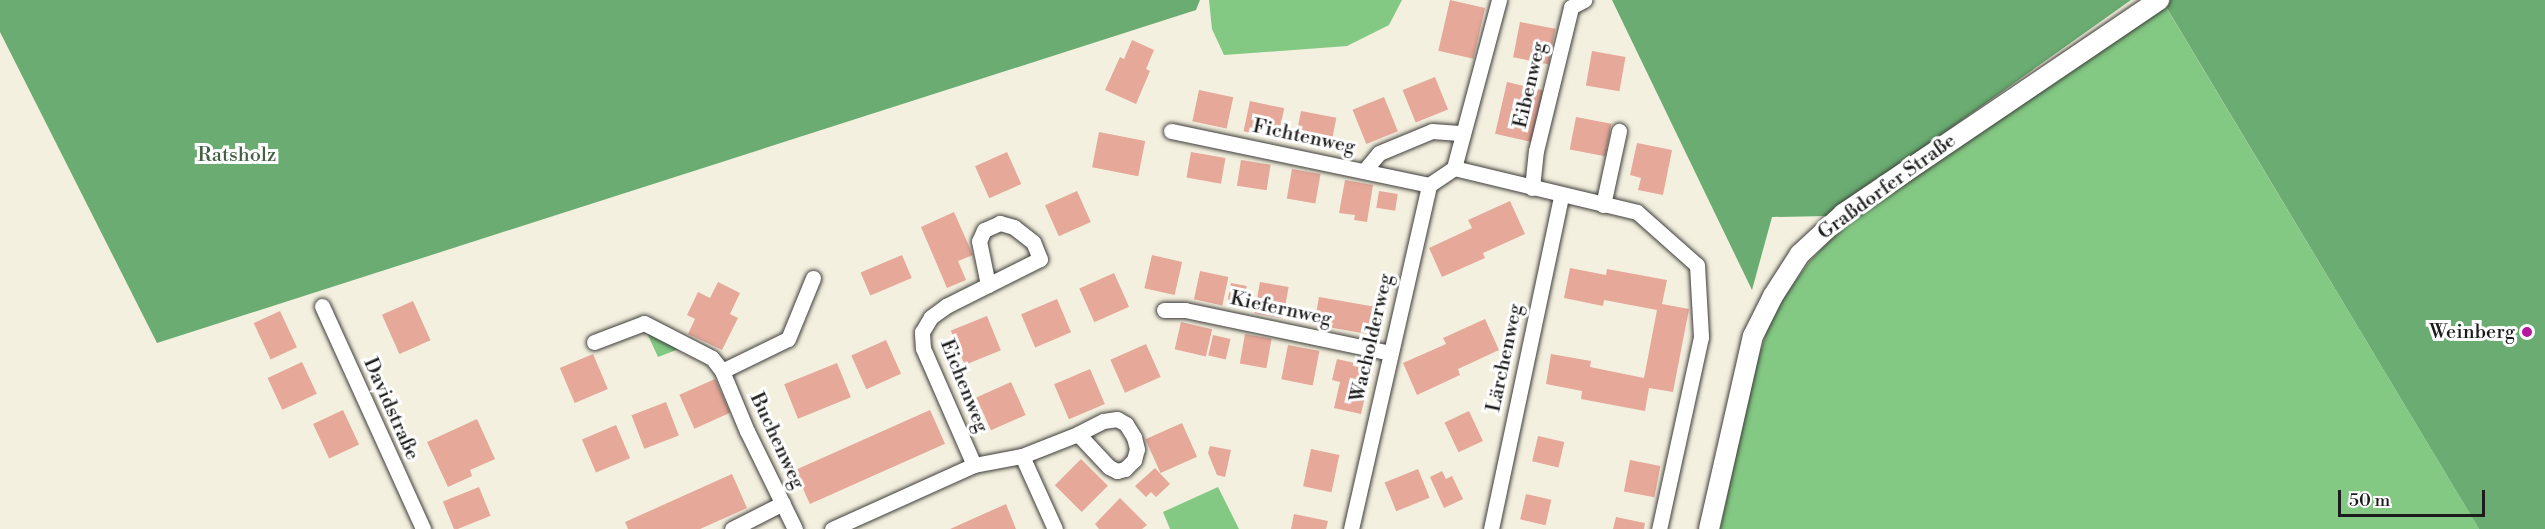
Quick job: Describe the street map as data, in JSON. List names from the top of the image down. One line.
{"streets":{"street":["Eibenweg","Fichtenweg","Graßdorfer Straße","Kiefernweg","Wacholderweg","Lärchenweg","Eichenweg","Davidstraße","Buchenweg"]},"crossings":[["Fichtenweg","Wacholderweg"],["Kiefernweg","Wacholderweg"]],"parks":["Ratsholz"],"places":["Weinberg"],"scale_bar":"50 m"}
